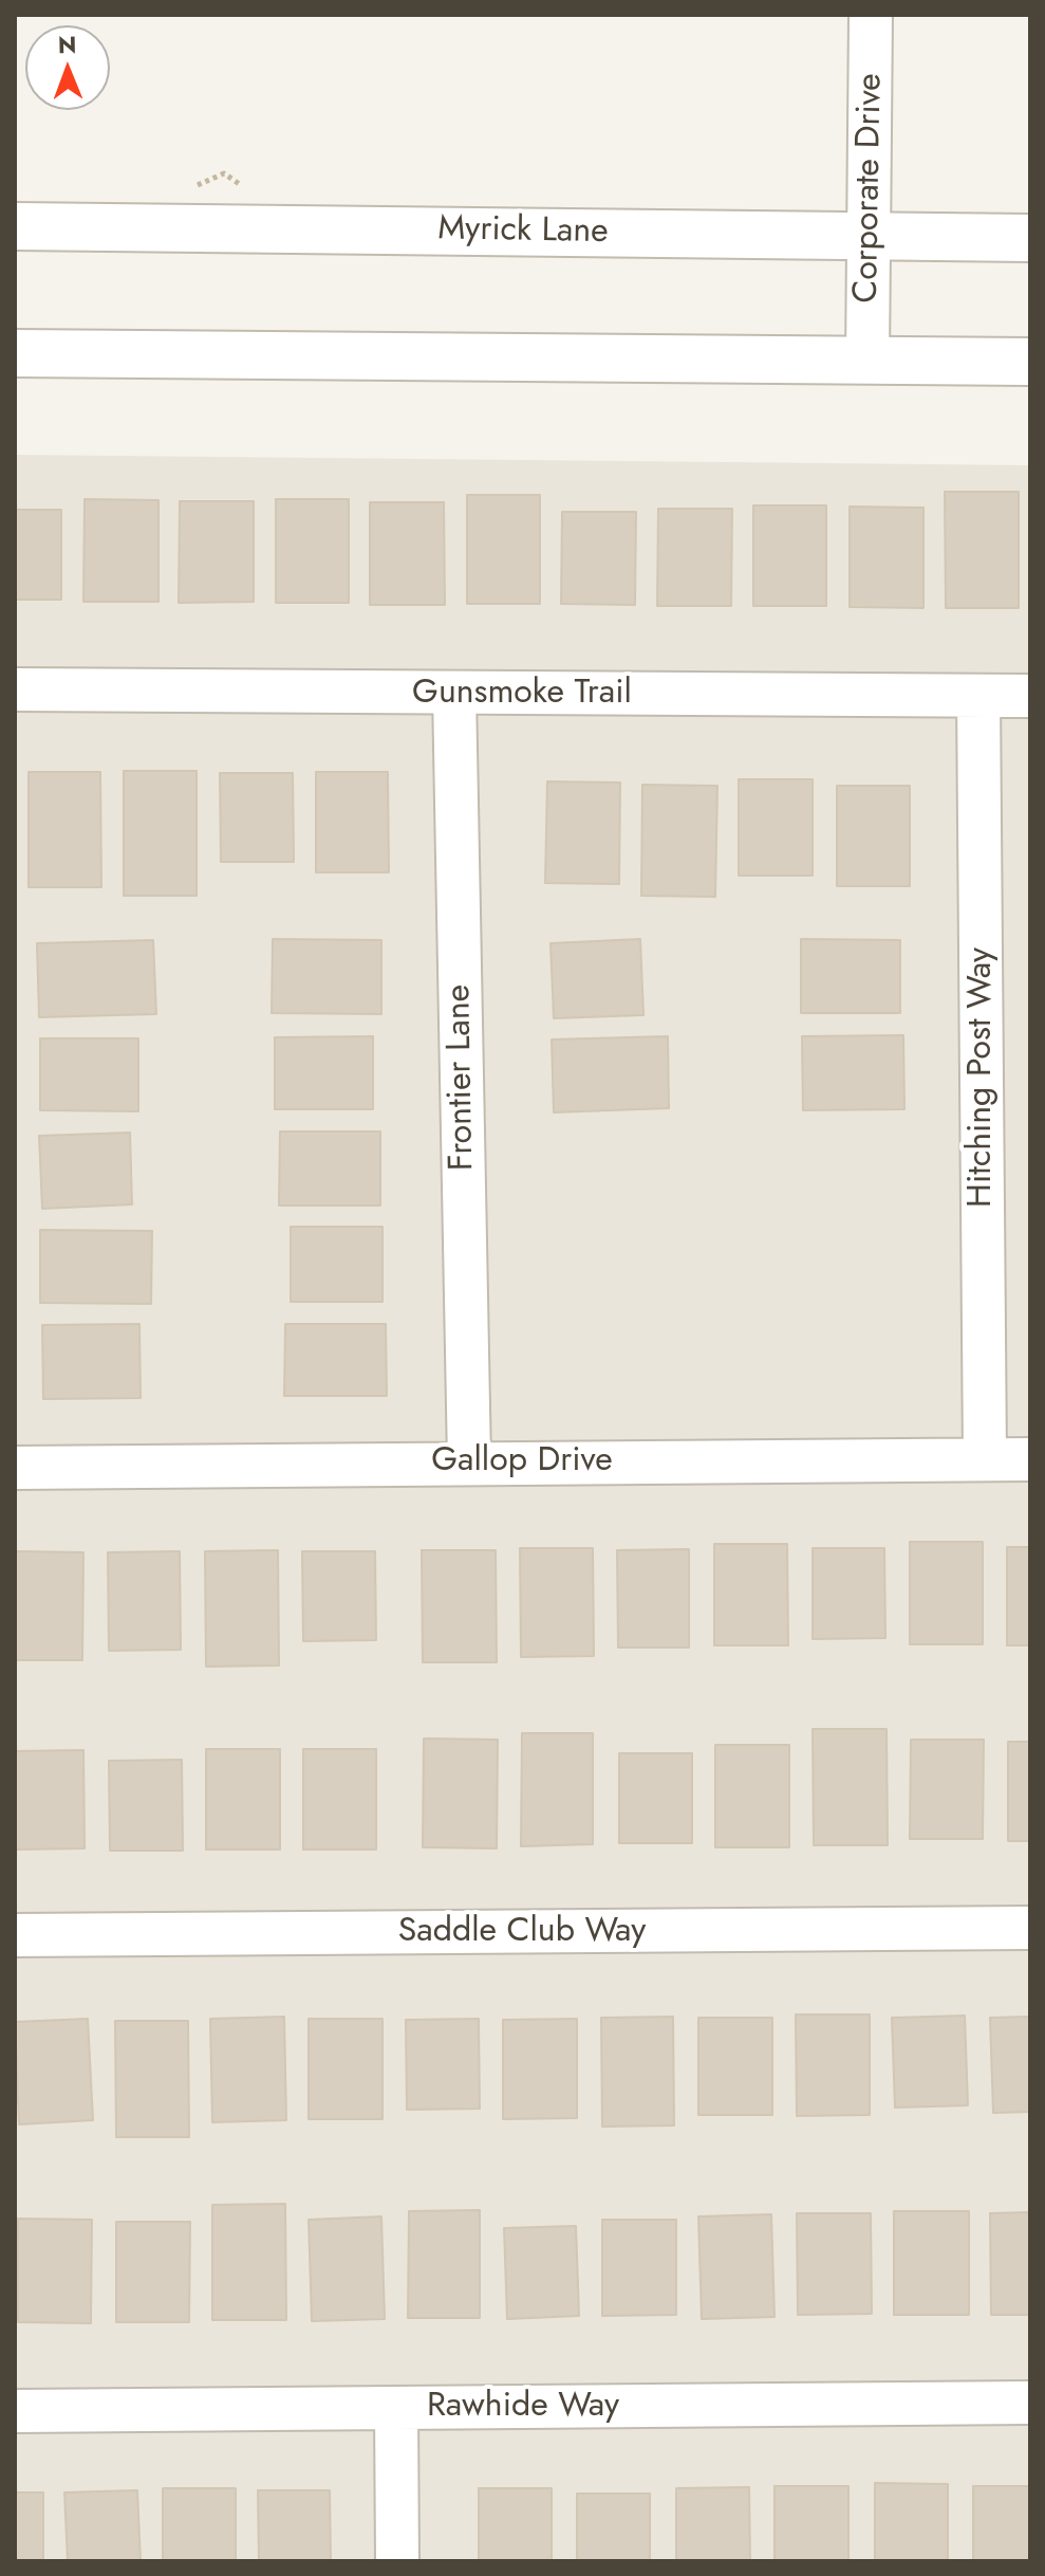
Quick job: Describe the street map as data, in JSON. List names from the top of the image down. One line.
{"streets":{"street":["Corporate Drive","Myrick Lane","Gunsmoke Trail","Frontier Lane","Hitching Post Way","Gallop Drive","Saddle Club Way","Rawhide Way"]},"crossings":[["Corporate Drive","Myrick Lane"],["Gunsmoke Trail","Frontier Lane"],["Gunsmoke Trail","Hitching Post Way"],["Frontier Lane","Gallop Drive"],["Hitching Post Way","Gallop Drive"]],"north":"top"}
